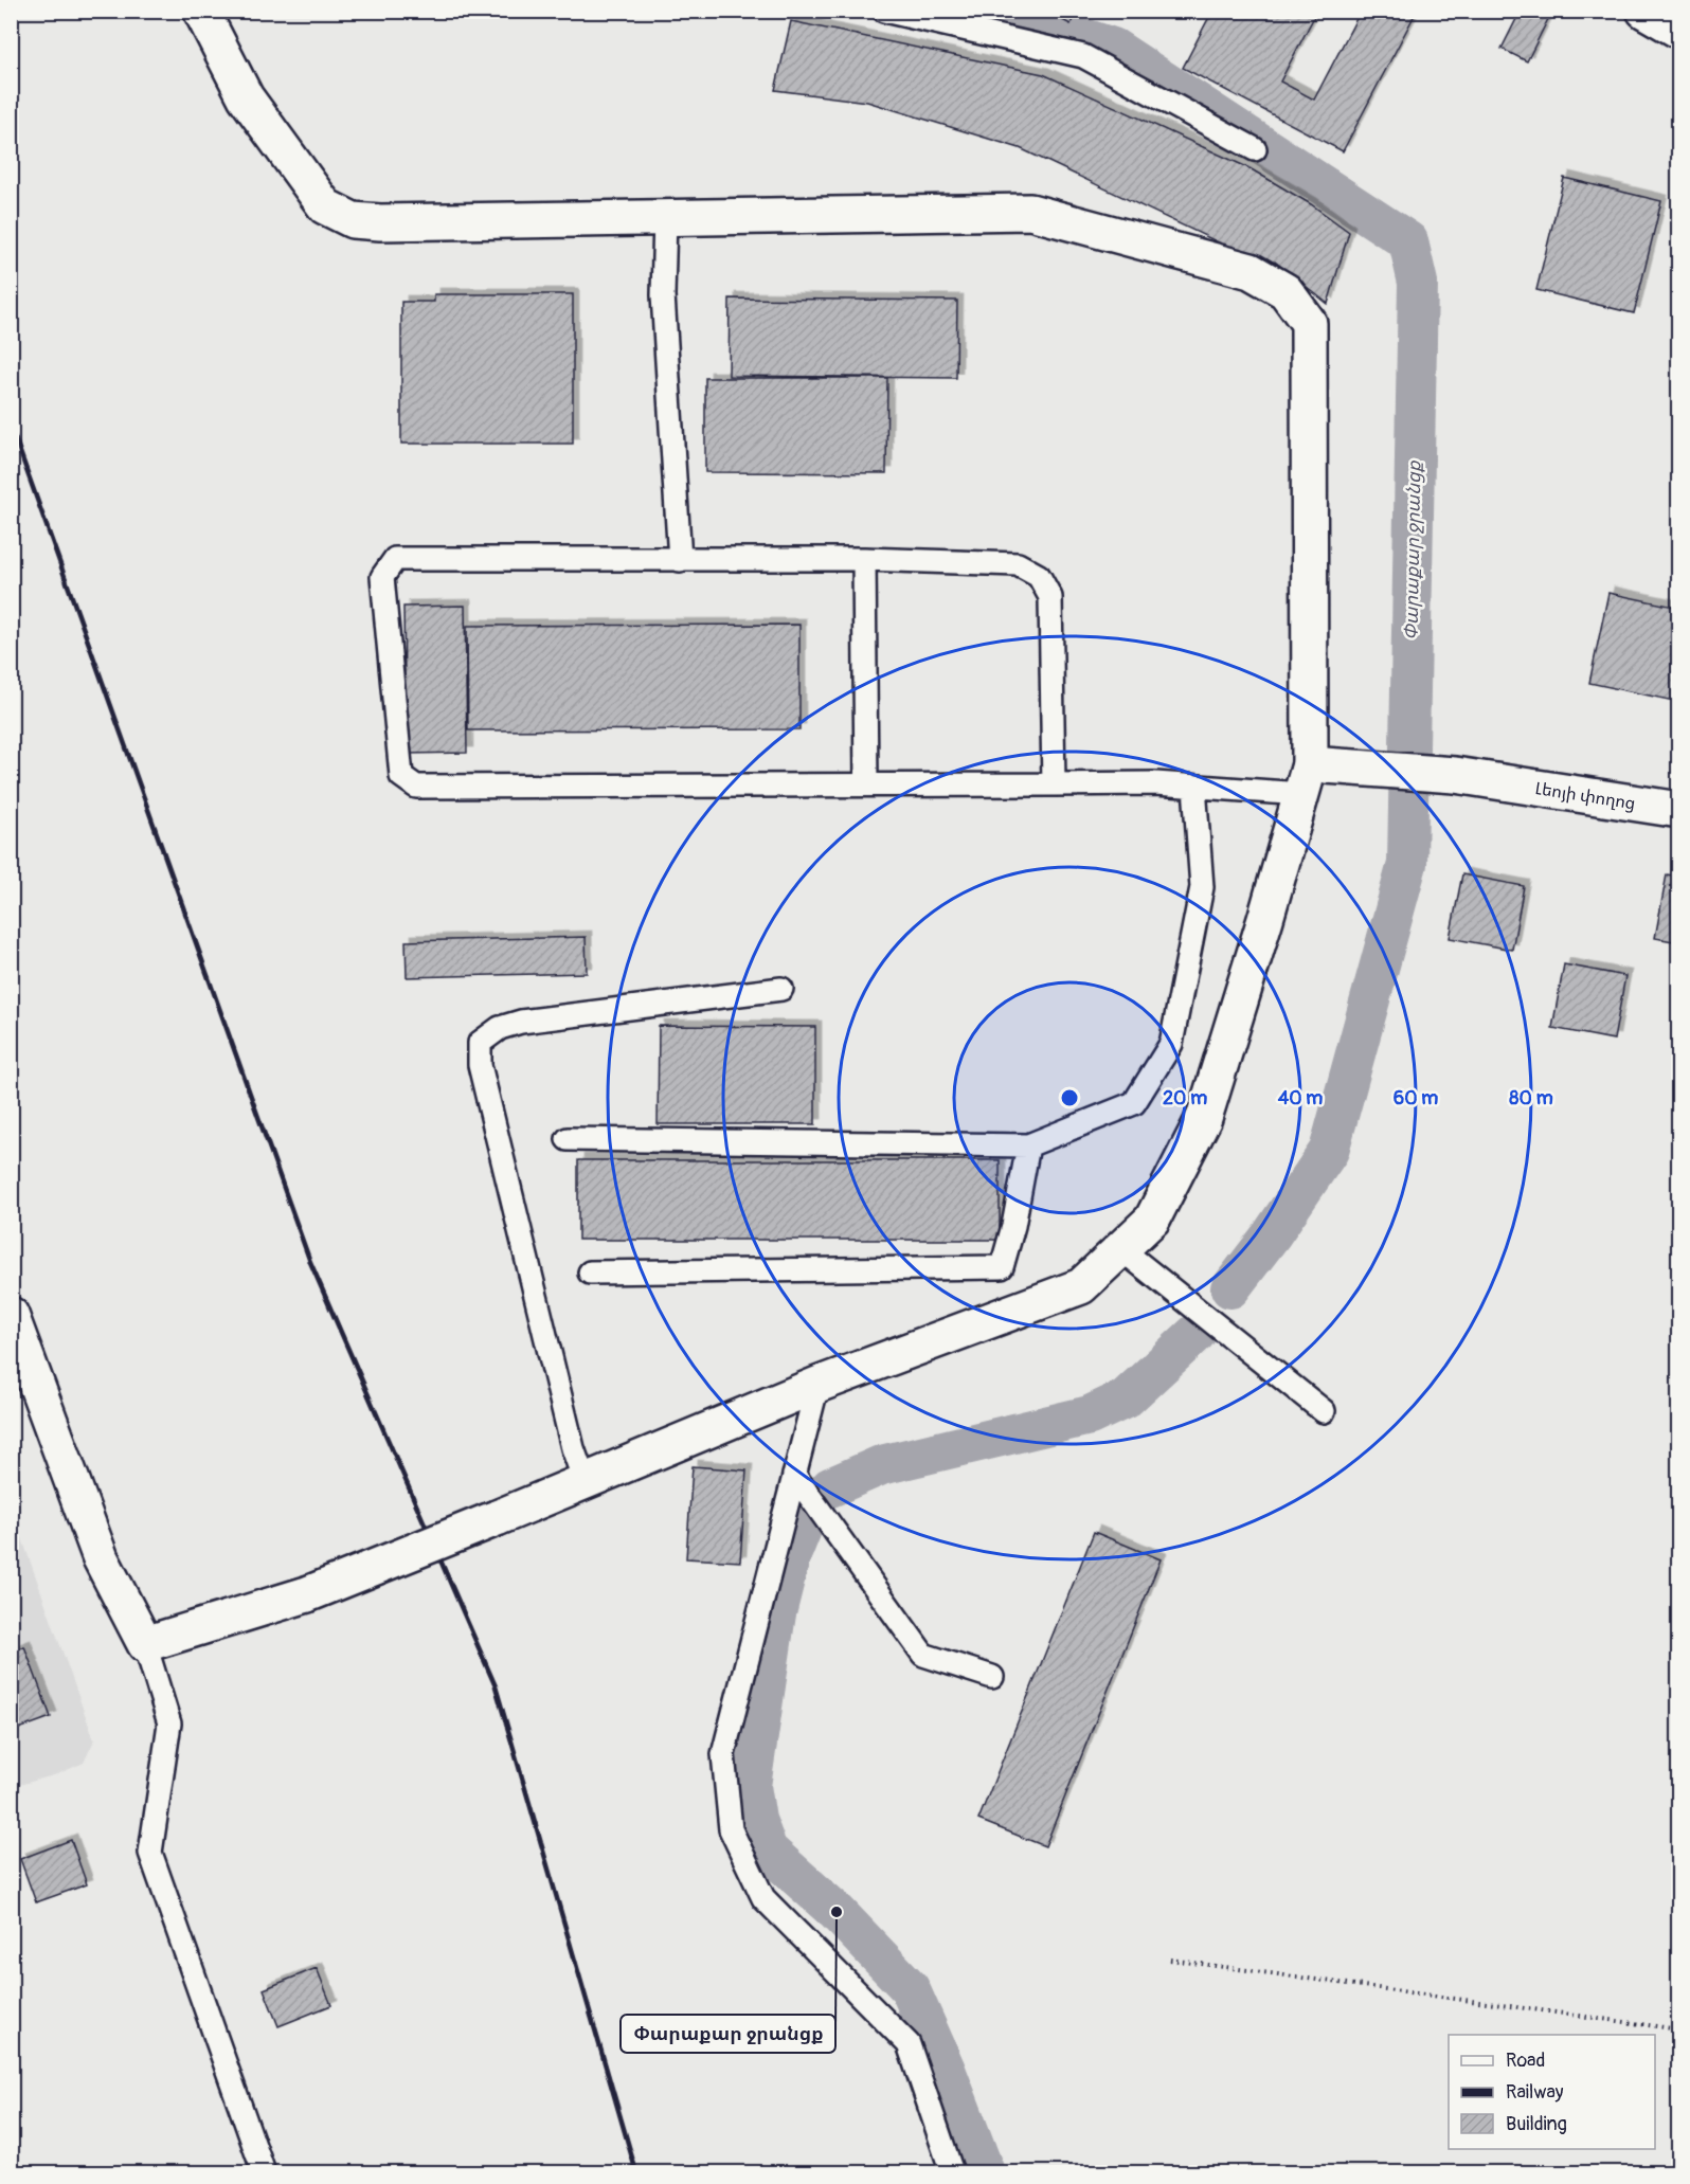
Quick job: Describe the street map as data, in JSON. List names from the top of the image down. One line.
{"streets":{"street":["Լեոյի փողոց"]},"water":["Փարաքար ջրանցք"],"places":["Փարաքար ջրանցք"],"legend":["Road","Railway","Building"],"rings":["20 m","40 m","60 m","80 m"]}
